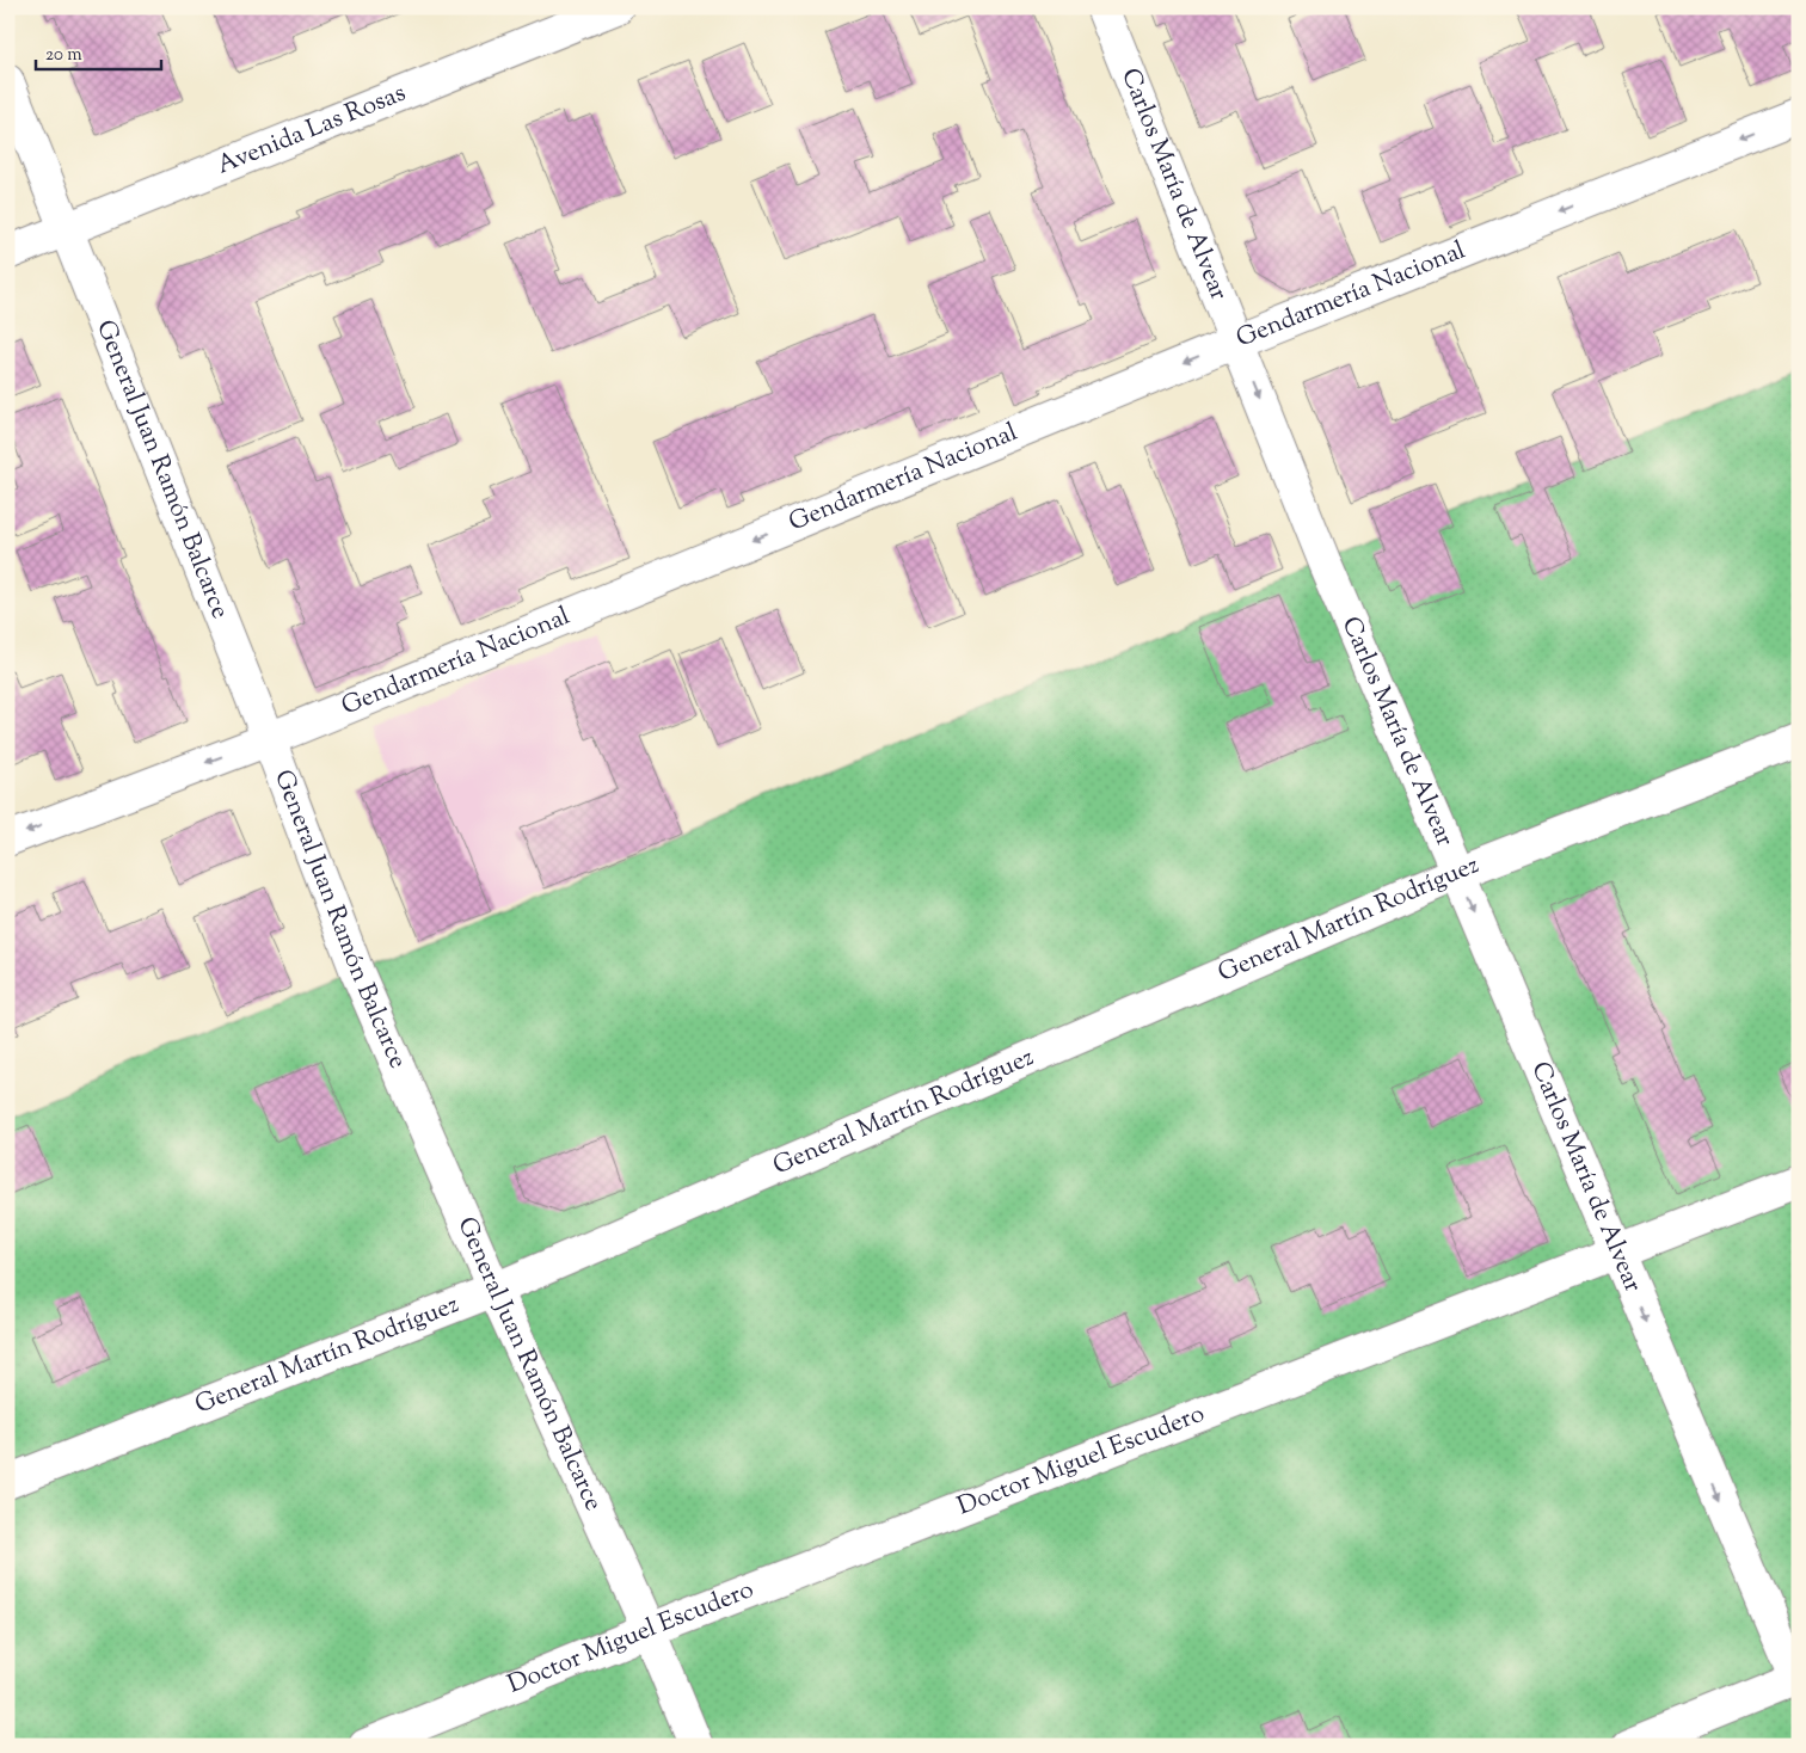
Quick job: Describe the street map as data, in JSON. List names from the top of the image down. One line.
{"streets":{"street":["Avenida Las Rosas","Carlos María de Alvear","Gendarmería Nacional","General Juan Ramón Balcarce","General Martín Rodríguez","Doctor Miguel Escudero"]},"crossings":[["Avenida Las Rosas","General Juan Ramón Balcarce"],["Carlos María de Alvear","Gendarmería Nacional"],["Carlos María de Alvear","General Martín Rodríguez"],["Carlos María de Alvear","Doctor Miguel Escudero"],["Gendarmería Nacional","General Juan Ramón Balcarce"],["General Juan Ramón Balcarce","General Martín Rodríguez"],["General Juan Ramón Balcarce","Doctor Miguel Escudero"]],"one_way":["Carlos María de Alvear","Gendarmería Nacional"],"scale_bar":"20 m"}
